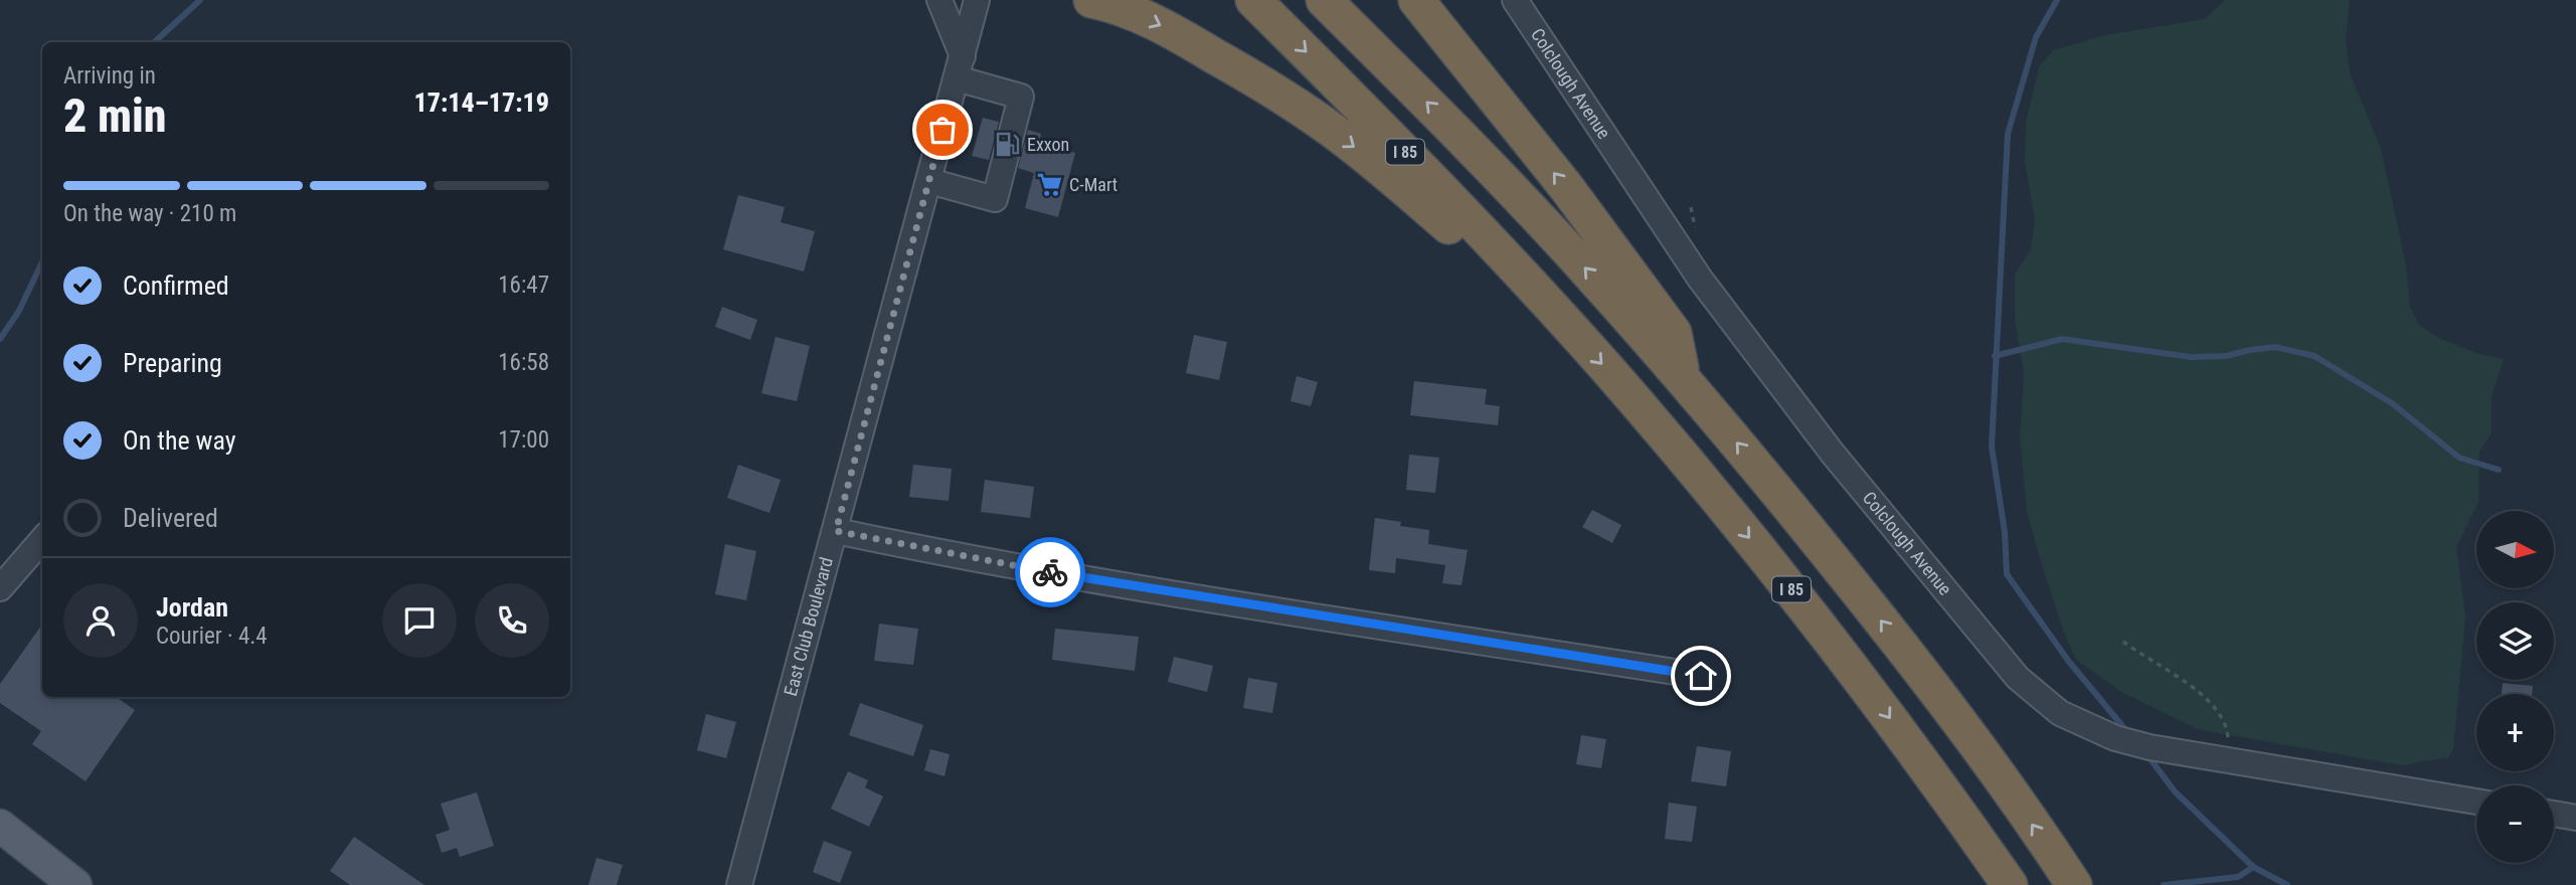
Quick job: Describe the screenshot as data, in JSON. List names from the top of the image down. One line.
{"streets":{"highway":["I 85"],"street":["Colclough Avenue","East Club Boulevard"]},"places":{"fuel station":["Exxon"],"supermarket":["C-Mart"]},"north":"right","page":{"heading":["2 min","Arriving in","17:14–17:19"],"panel":["Jordan","Courier · 4.4"],"bar":"On the way · 210 m","list":[["Confirmed","16:47"],["Preparing","16:58"],["On the way","17:00"],"Delivered"],"map_buttons":["+","−"]}}
